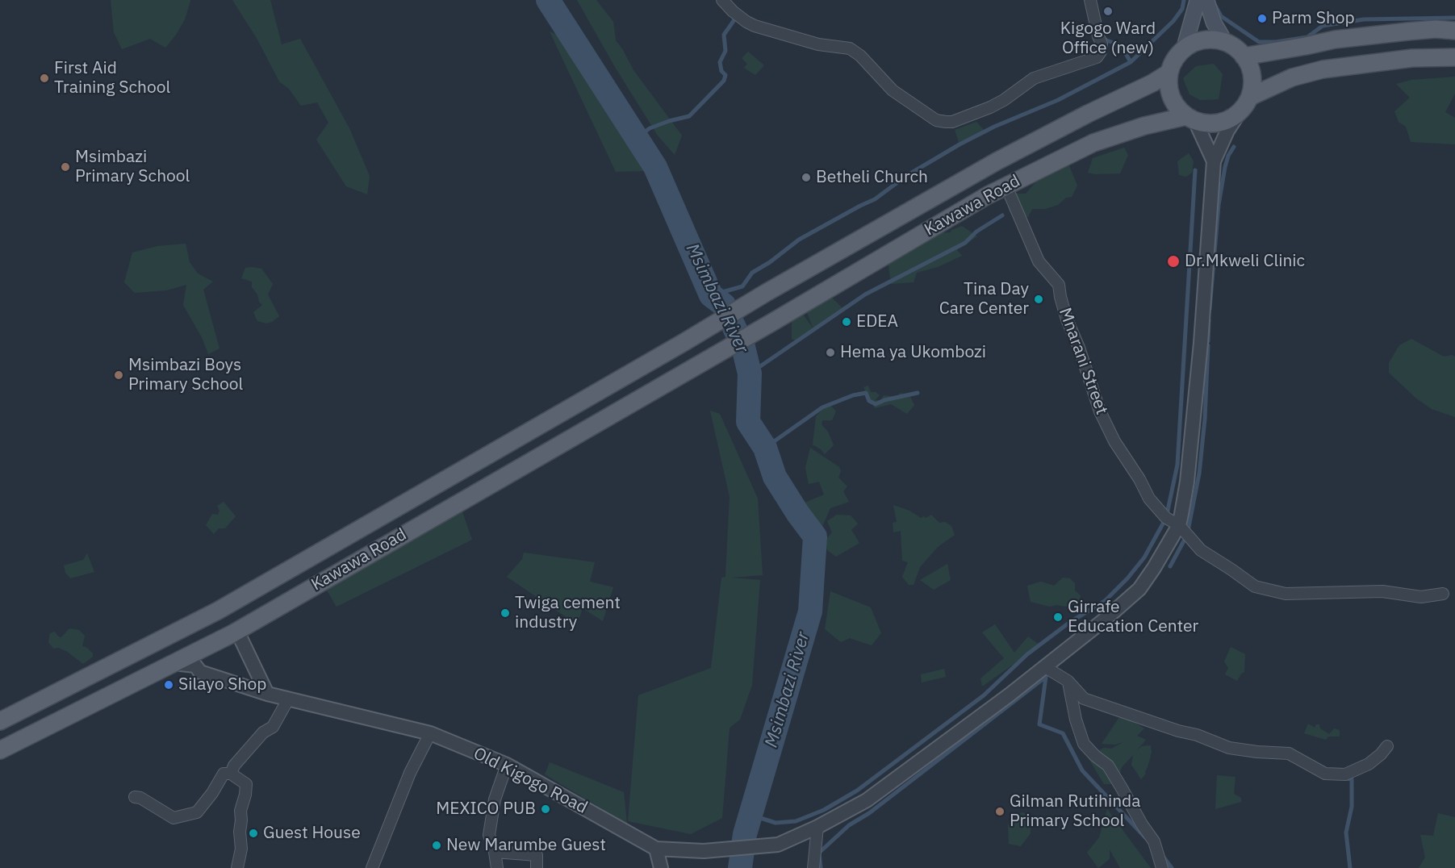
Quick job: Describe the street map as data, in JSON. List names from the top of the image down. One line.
{"streets":{"main road":["Kawawa Road"],"street":["Mnarani Street","Old Kigogo Road"]},"crossings":[["Kawawa Road","Mnarani Street"],["Kawawa Road","Old Kigogo Road"],["Mnarani Street","Old Kigogo Road"]],"water":["Msimbazi River"],"places":["Kigogo Ward Office (new)","Parm Shop","First Aid Training School","Msimbazi Primary School","Betheli Church","Dr.Mkweli Clinic","Tina Day Care Center","EDEA","Hema ya Ukombozi","Msimbazi Boys Primary School","Twiga cement industry","Girrafe Education Center","Silayo Shop","MEXICO PUB","Gilman Rutihinda Primary School","Guest House","New Marumbe Guest"]}
